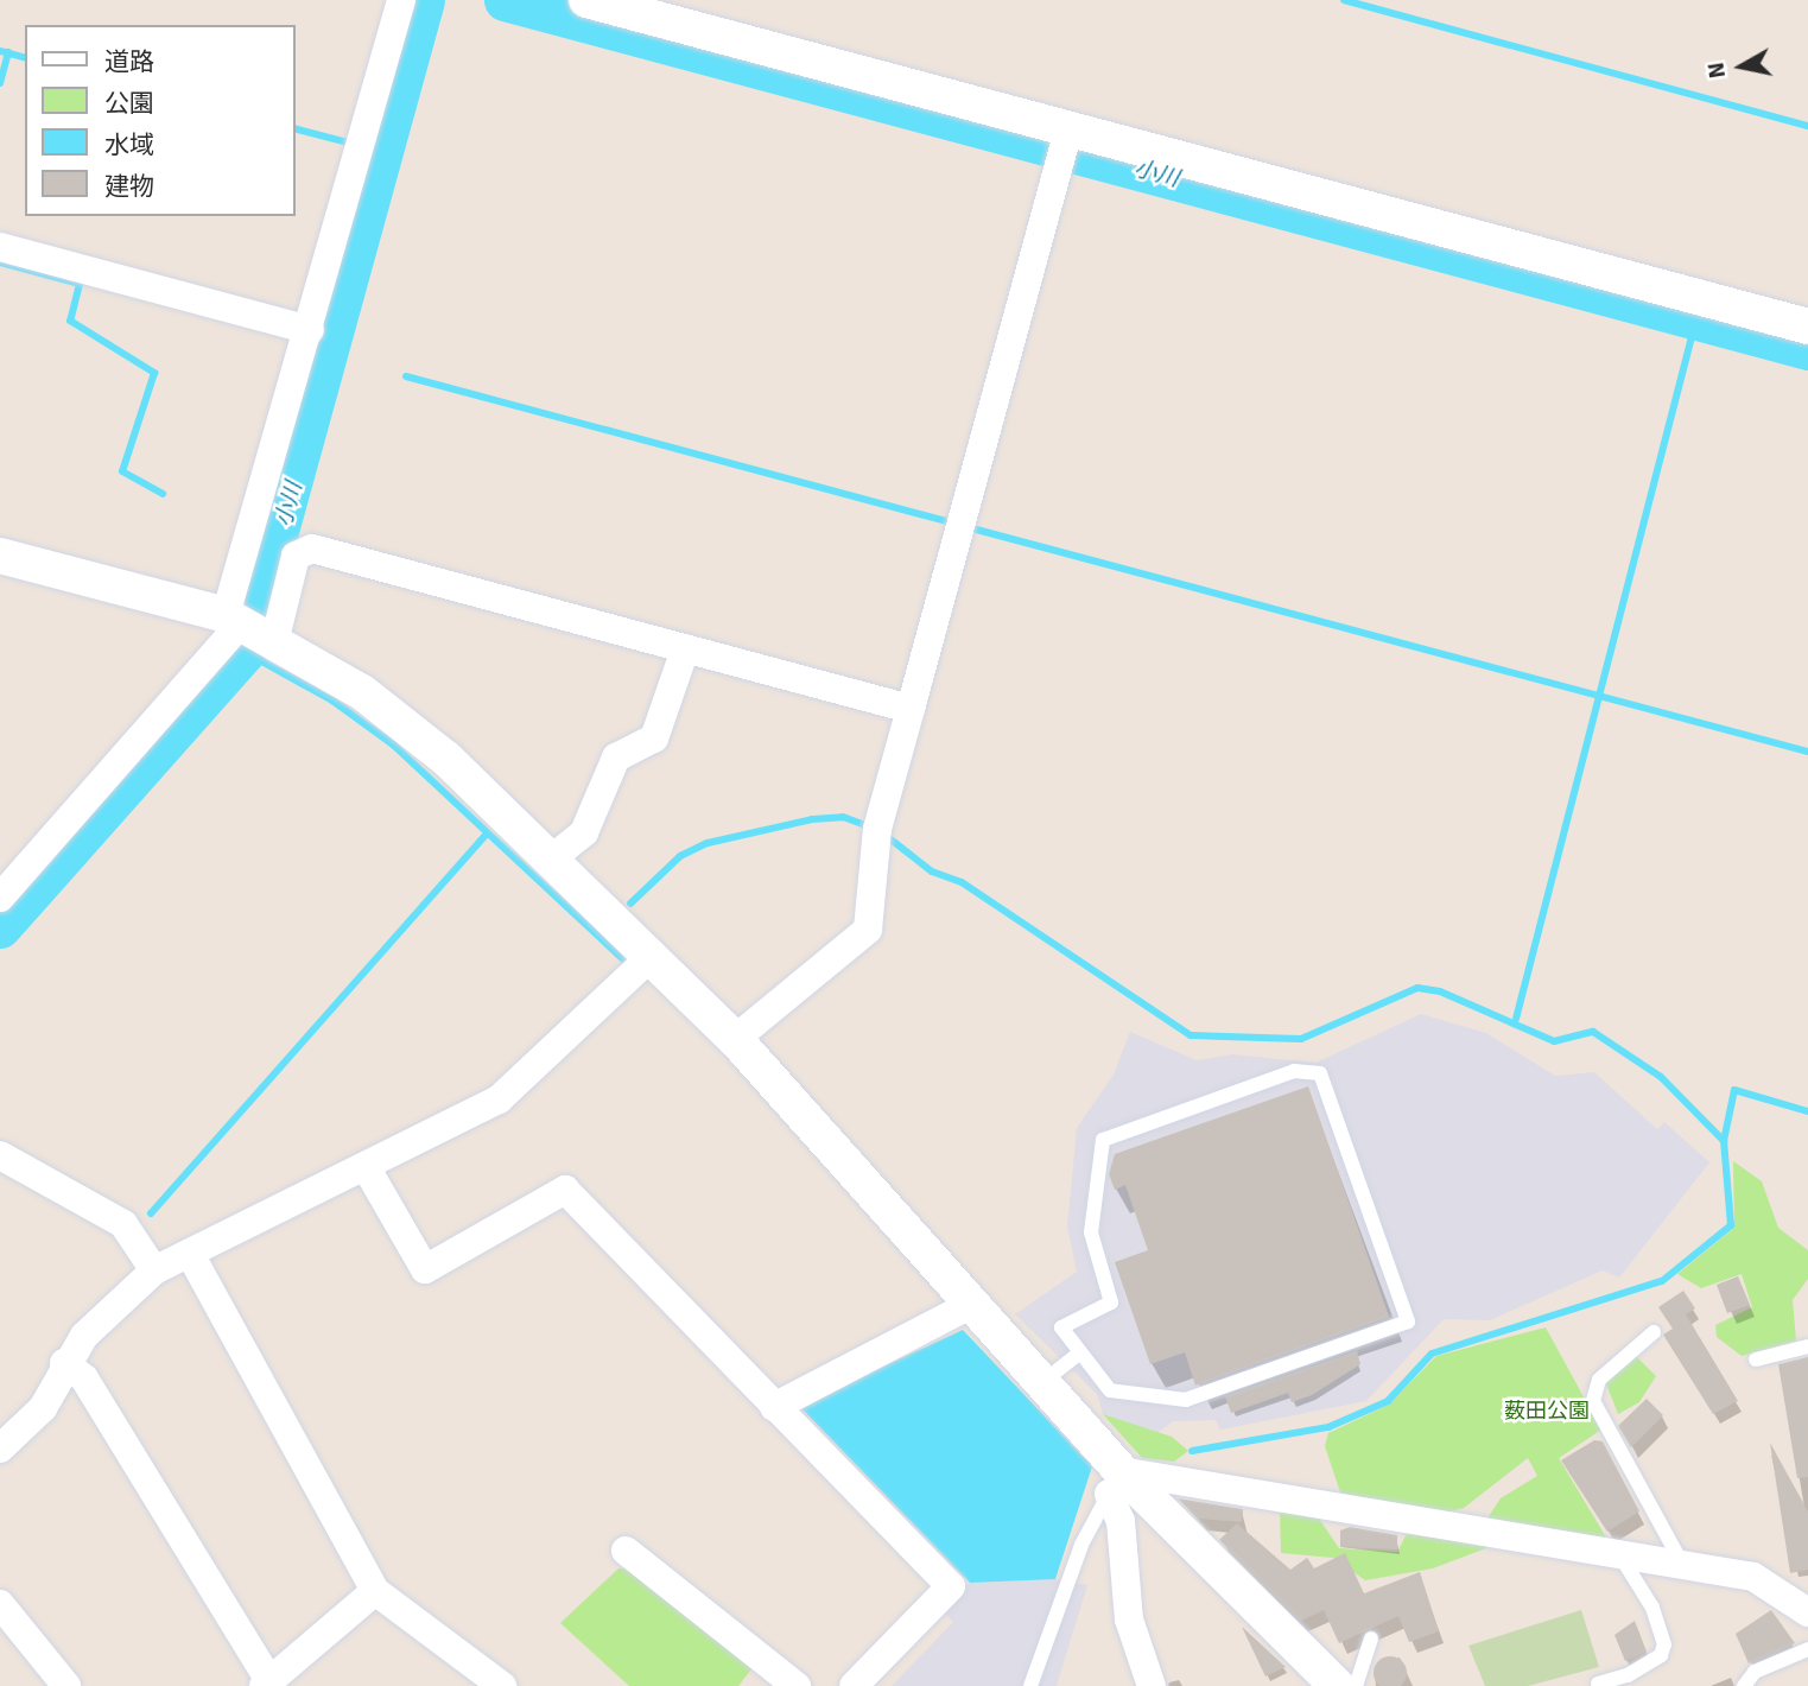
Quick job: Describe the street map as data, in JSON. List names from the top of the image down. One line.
{"water":["小川"],"parks":["薮田公園"],"legend":["道路","公園","水域","建物"],"north":"left"}
